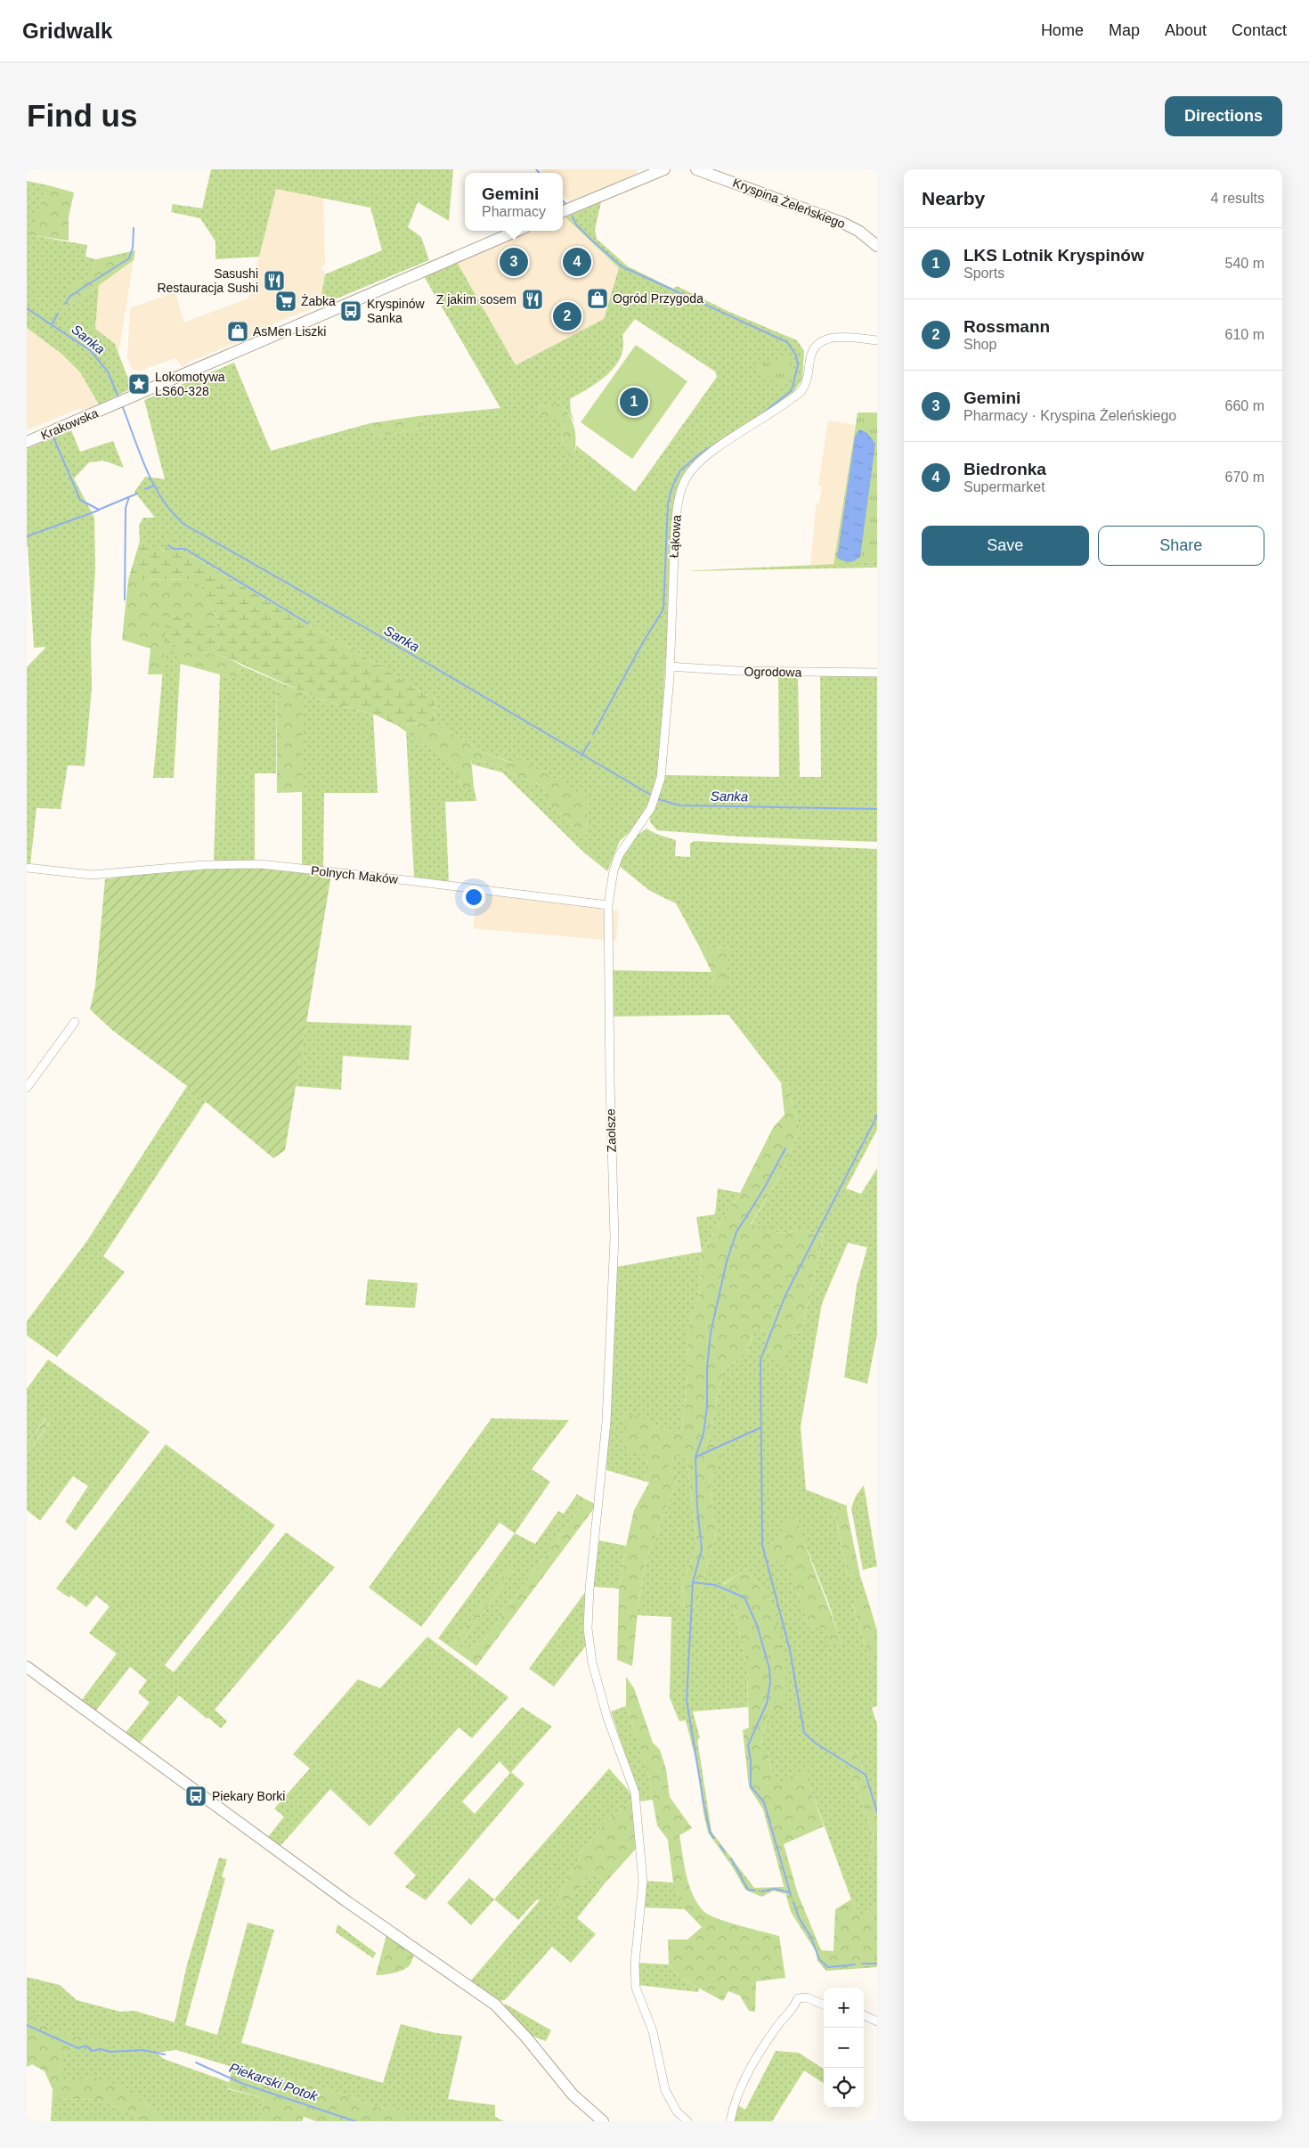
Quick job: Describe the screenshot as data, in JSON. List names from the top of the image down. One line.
{"streets":{"main road":["Kryspina Żeleńskiego","Krakowska"],"street":["Łąkowa","Ogrodowa","Polnych Maków","Zaolsze"]},"crossings":[["Łąkowa","Ogrodowa"],["Łąkowa","Zaolsze"],["Polnych Maków","Zaolsze"]],"water":["Sanka","Piekarski Potok"],"places":{"restaurant":["Sasushi Restauracja Sushi","Z jakim sosem"],"shop":["Ogród Przygoda","AsMen Liszki"],"supermarket":["Żabka"],"bus stop":["Kryspinów Sanka","Piekary Borki"],"place":["Lokomotywa LS60-328"]},"page":{"header":"Gridwalk","nav":["Home","Map","About","Contact"],"buttons":["Directions",["Save","Share"]],"title":"Find us","heading":["Nearby","4 results"],"popup":["Gemini","Pharmacy"],"list":[{"mark":"1","name":"LKS Lotnik Kryspinów","note":"Sports","value":"540 m"},{"mark":"2","name":"Rossmann","note":"Shop","value":"610 m"},{"mark":"3","name":"Gemini","note":"Pharmacy · Kryspina Żeleńskiego","value":"660 m"},{"mark":"4","name":"Biedronka","note":"Supermarket","value":"670 m"}],"pins":["3","4","2","1"],"map_buttons":["+","−"]}}
